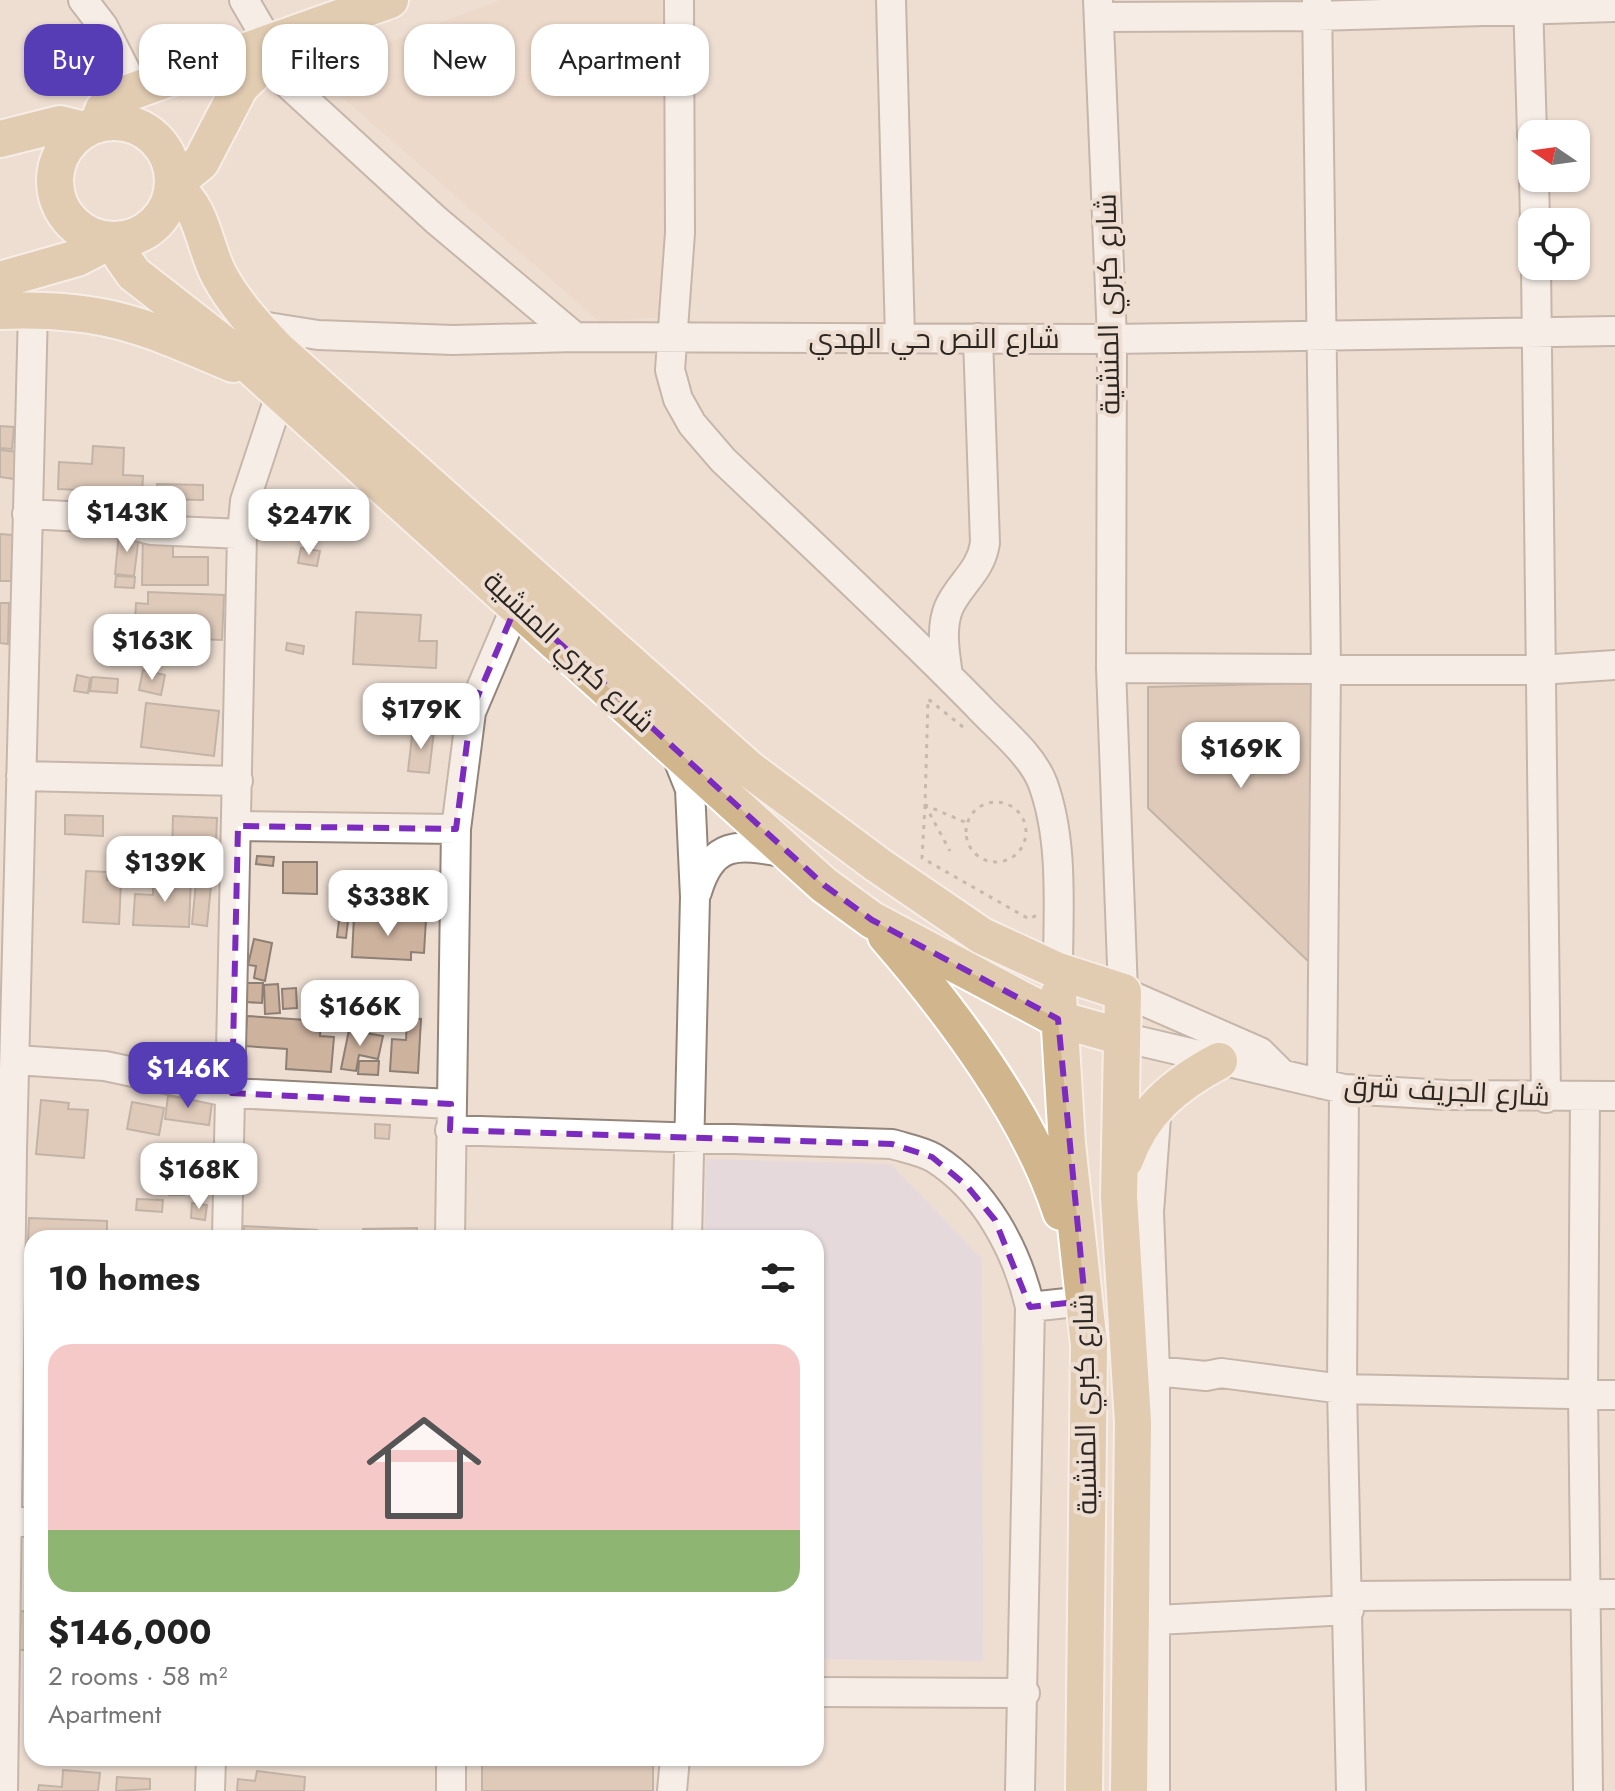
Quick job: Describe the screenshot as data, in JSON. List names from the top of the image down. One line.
{"streets":{"main road":["شارع كبري المنشية"],"street":["شارع النص حي الهدي","شارع الجريف شرق"]},"crossings":[["شارع كبري المنشية","شارع النص حي الهدي"],["شارع كبري المنشية","شارع الجريف شرق"]],"north":"left","page":{"chip":["Buy","Rent","Filters","New","Apartment"],"price":["$143K","$247K","$163K","$179K","$169K","$139K","$338K","$166K","$146K","$168K"],"heading":"10 homes","list":[{"name":"$146,000","note":"2 rooms · 58 m² · Apartment"}]}}
